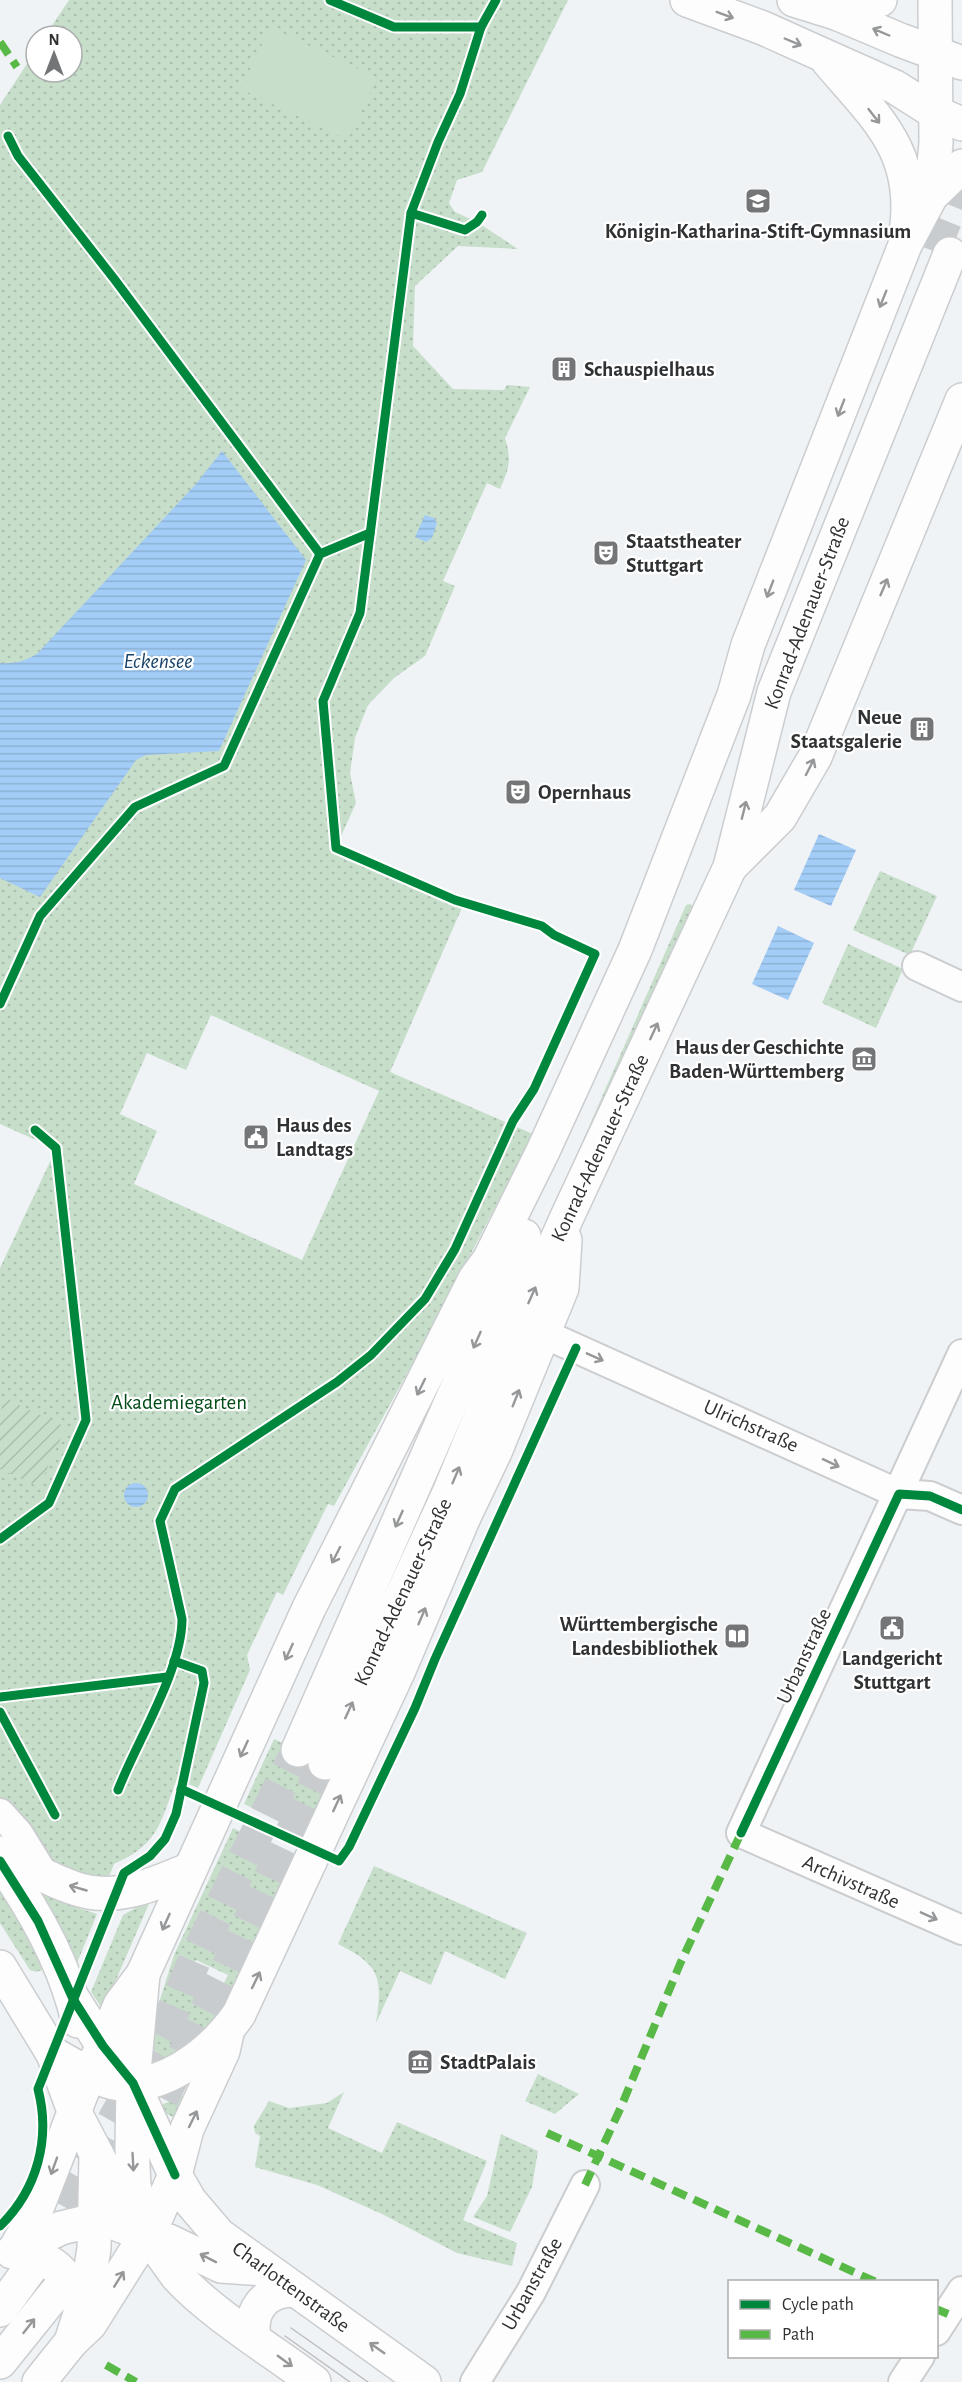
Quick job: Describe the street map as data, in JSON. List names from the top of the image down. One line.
{"streets":{"main road":["Konrad-Adenauer-Straße","Charlottenstraße"],"street":["Ulrichstraße","Urbanstraße","Archivstraße"]},"crossings":[["Ulrichstraße","Urbanstraße"],["Urbanstraße","Archivstraße"]],"one_way":["Ulrichstraße","Archivstraße"],"water":["Eckensee"],"parks":["Akademiegarten"],"places":{"school or university":["Königin-Katharina-Stift-Gymnasium"],"building":["Schauspielhaus","Neue Staatsgalerie"],"theatre":["Staatstheater Stuttgart","Opernhaus"],"museum":["Haus der Geschichte Baden-Württemberg","StadtPalais"],"public building":["Haus des Landtags","Landgericht Stuttgart"],"library":["Württembergische Landesbibliothek"]},"legend":["Cycle path","Path"],"north":"top"}
